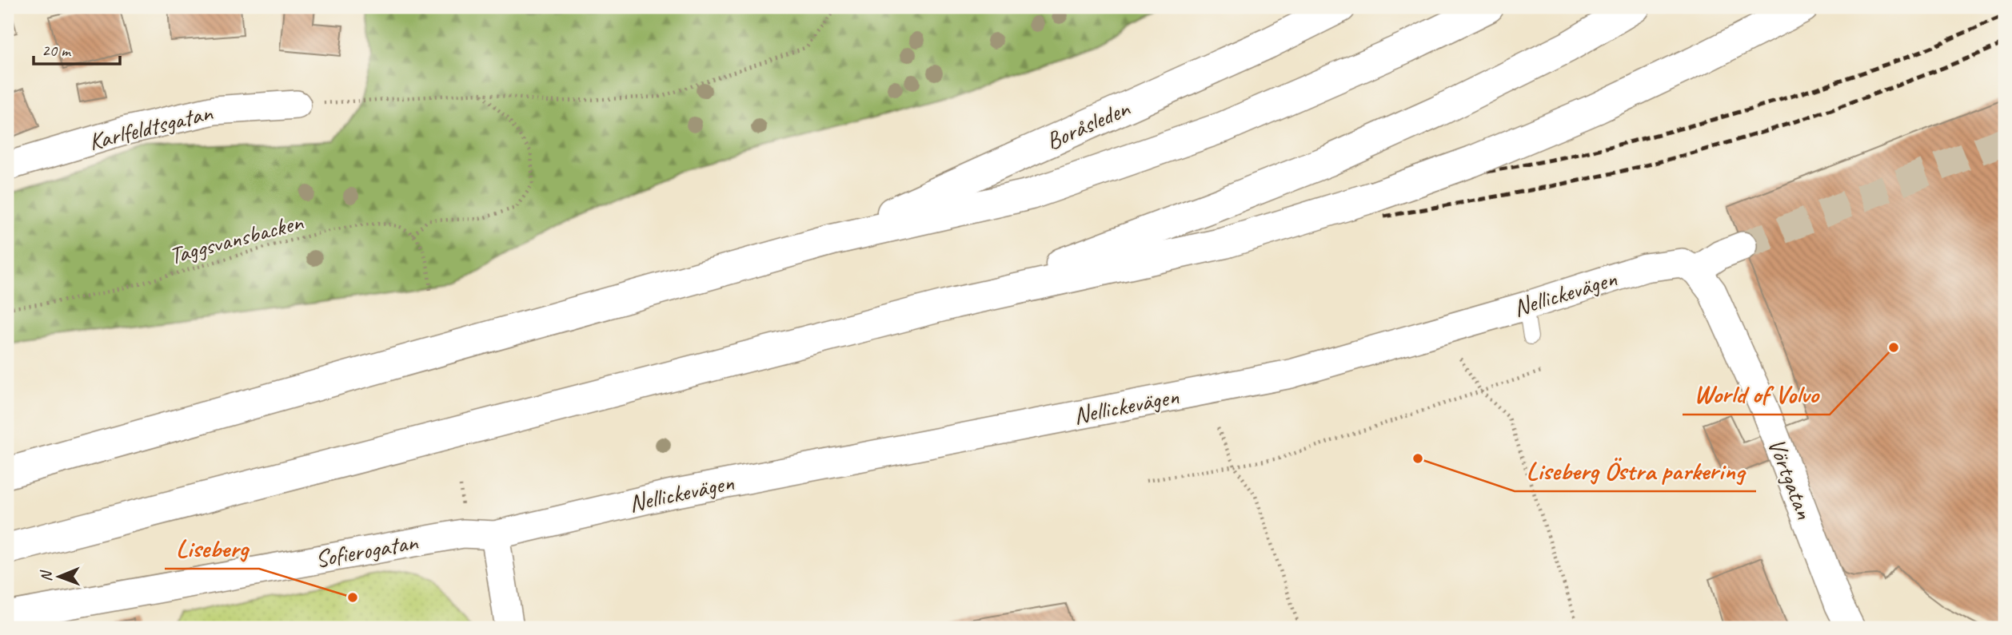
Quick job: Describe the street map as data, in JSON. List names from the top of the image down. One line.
{"streets":{"highway":["Boråsleden"],"street":["Karlfeldtsgatan","Nellickevägen","Vörtgatan","Sofierogatan"],"path":["Taggsvansbacken"]},"crossings":[["Nellickevägen","Vörtgatan"],["Nellickevägen","Sofierogatan"]],"places":["World of Volvo","Liseberg Östra parkering","Liseberg"],"scale_bar":"20 m","north":"left"}
